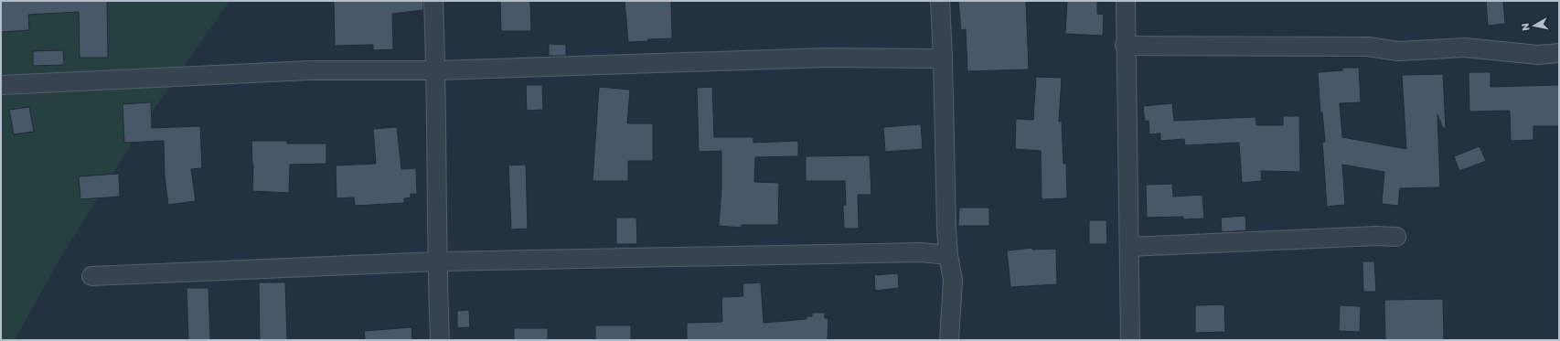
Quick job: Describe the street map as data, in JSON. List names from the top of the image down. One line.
{"north":"left"}
